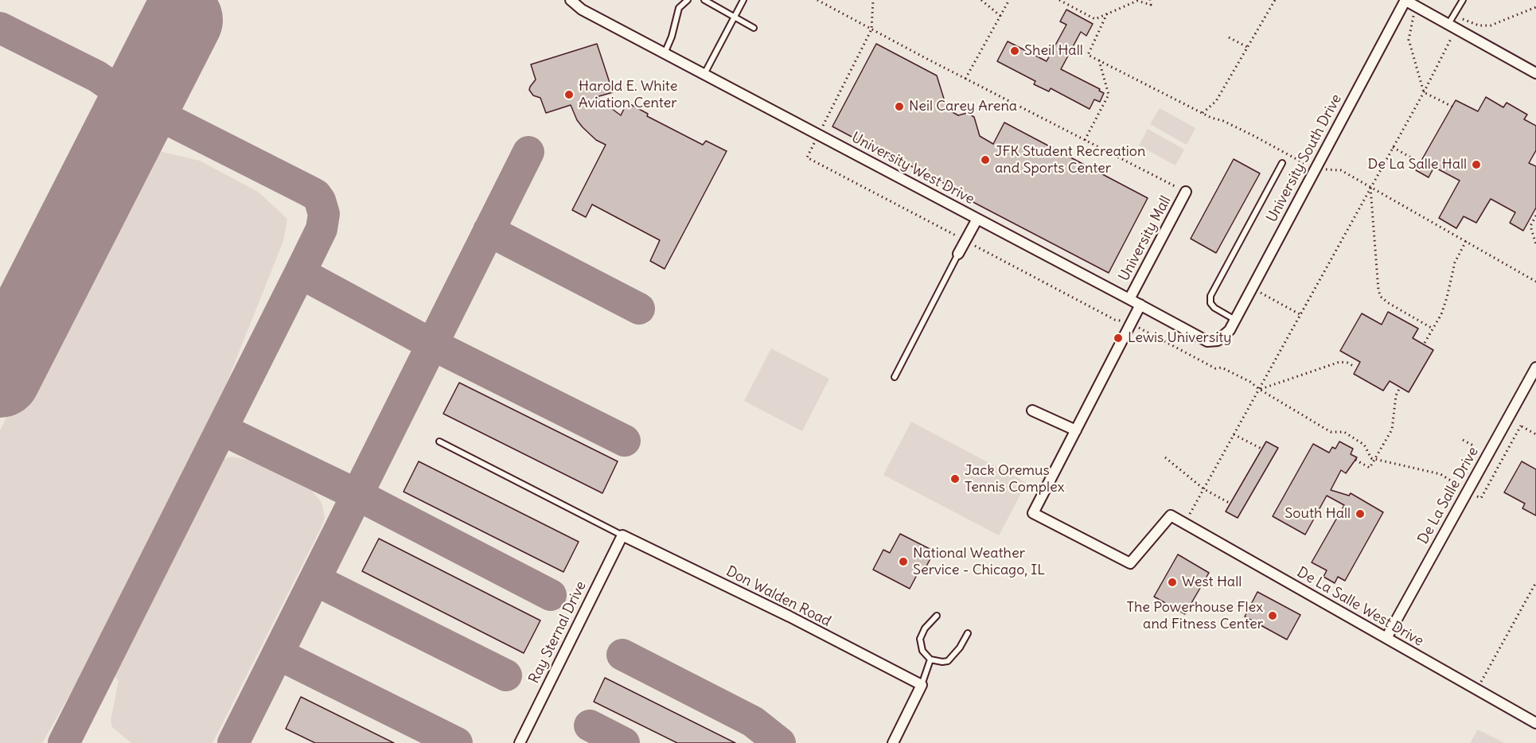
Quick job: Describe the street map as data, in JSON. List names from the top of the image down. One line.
{"streets":{"street":["University South Drive","University West Drive","University Mall","De La Salle Drive","Don Walden Road","De La Salle West Drive","Ray Sternal Drive"]},"crossings":[["University South Drive","University West Drive"],["University West Drive","University Mall"],["De La Salle Drive","De La Salle West Drive"],["Don Walden Road","Ray Sternal Drive"]],"places":["Sheil Hall","Harold E. White Aviation Center","Neil Carey Arena","JFK Student Recreation and Sports Center","De La Salle Hall","Lewis University","Jack Oremus Tennis Complex","South Hall","National Weather Service - Chicago, IL","West Hall","The Powerhouse Flex and Fitness Center"]}
